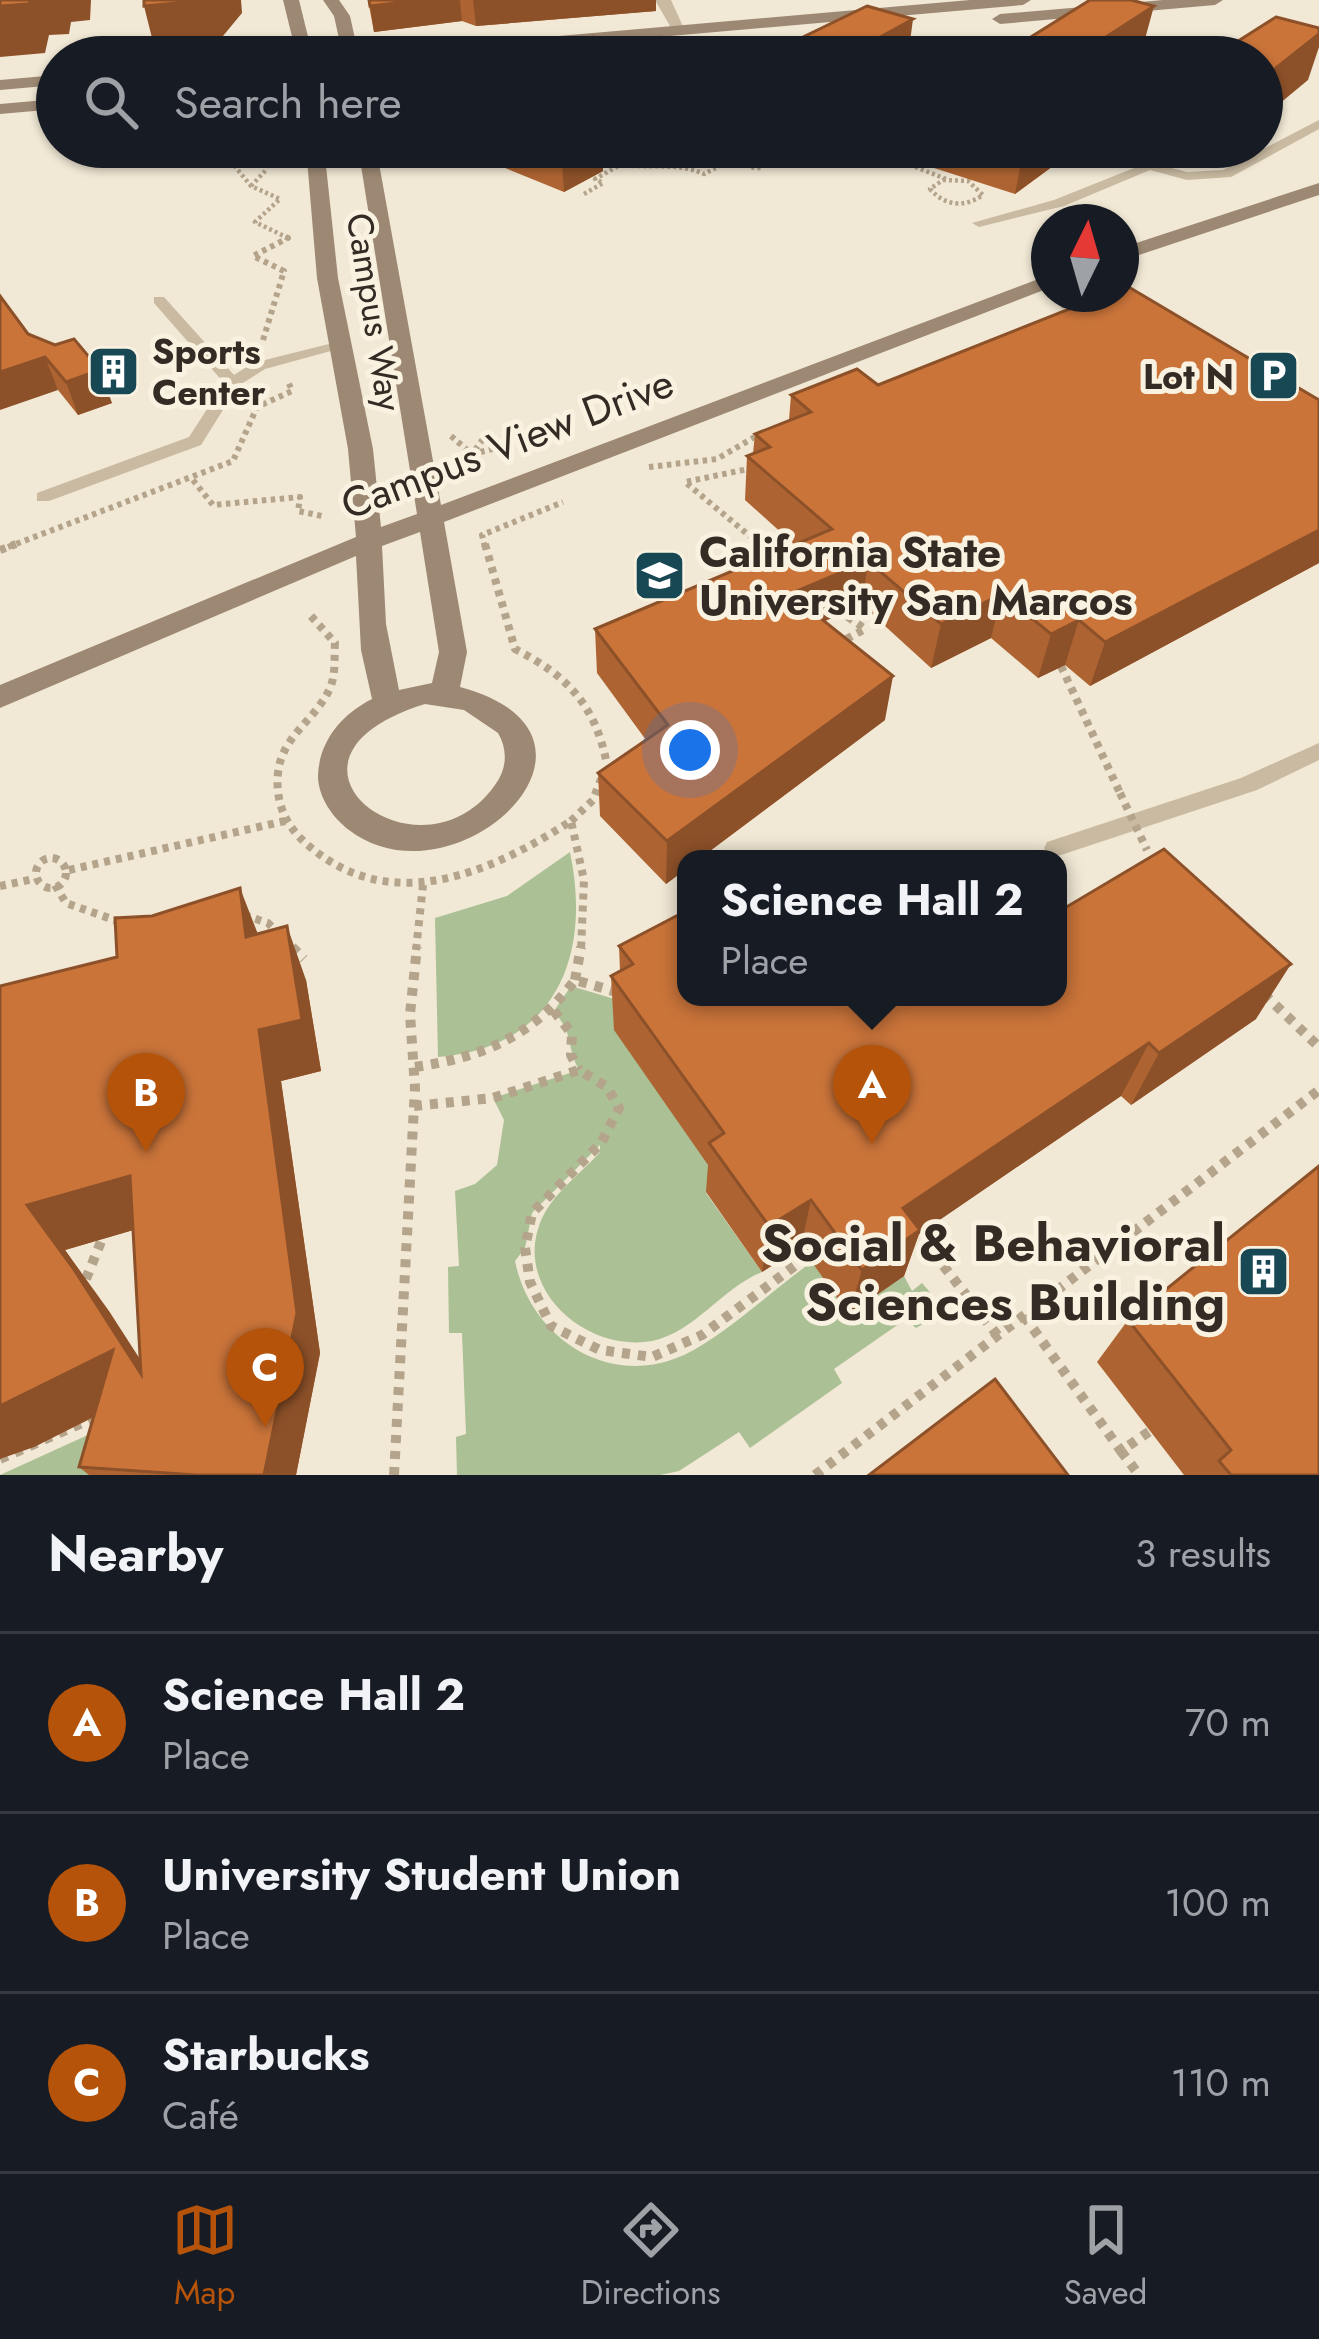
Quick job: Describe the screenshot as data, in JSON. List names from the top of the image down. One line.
{"streets":{"street":["Campus Way","Campus View Drive"]},"crossings":[["Campus Way","Campus View Drive"]],"places":{"building":["Sports Center","Social & Behavioral Sciences Building"],"parking":["Lot N"],"school or university":["California State University San Marcos"]},"north":"top","page":{"search":"Search here","popup":["Science Hall 2","Place"],"pins":["A","B","C"],"heading":["Nearby","3 results"],"list":[{"mark":"A","name":"Science Hall 2","note":"Place","value":"70 m"},{"mark":"B","name":"University Student Union","note":"Place","value":"100 m"},{"mark":"C","name":"Starbucks","note":"Café","value":"110 m"}],"nav":["Map","Directions","Saved"]}}
